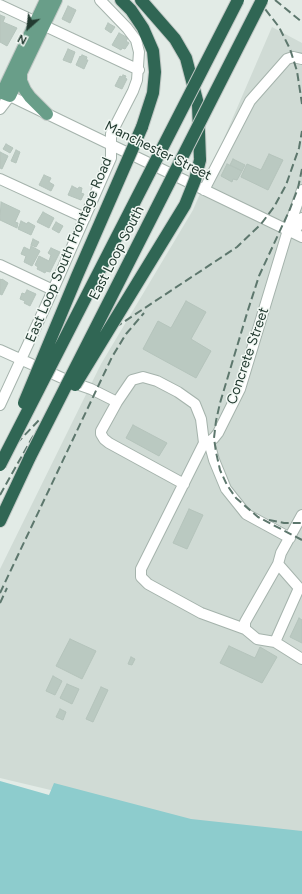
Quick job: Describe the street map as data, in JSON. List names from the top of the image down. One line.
{"streets":{"highway":["East Loop South"],"street":["Manchester Street","East Loop South Frontage Road","Concrete Street"]},"crossings":[["Manchester Street","East Loop South Frontage Road"],["Manchester Street","Concrete Street"]],"north":"bottom left"}
